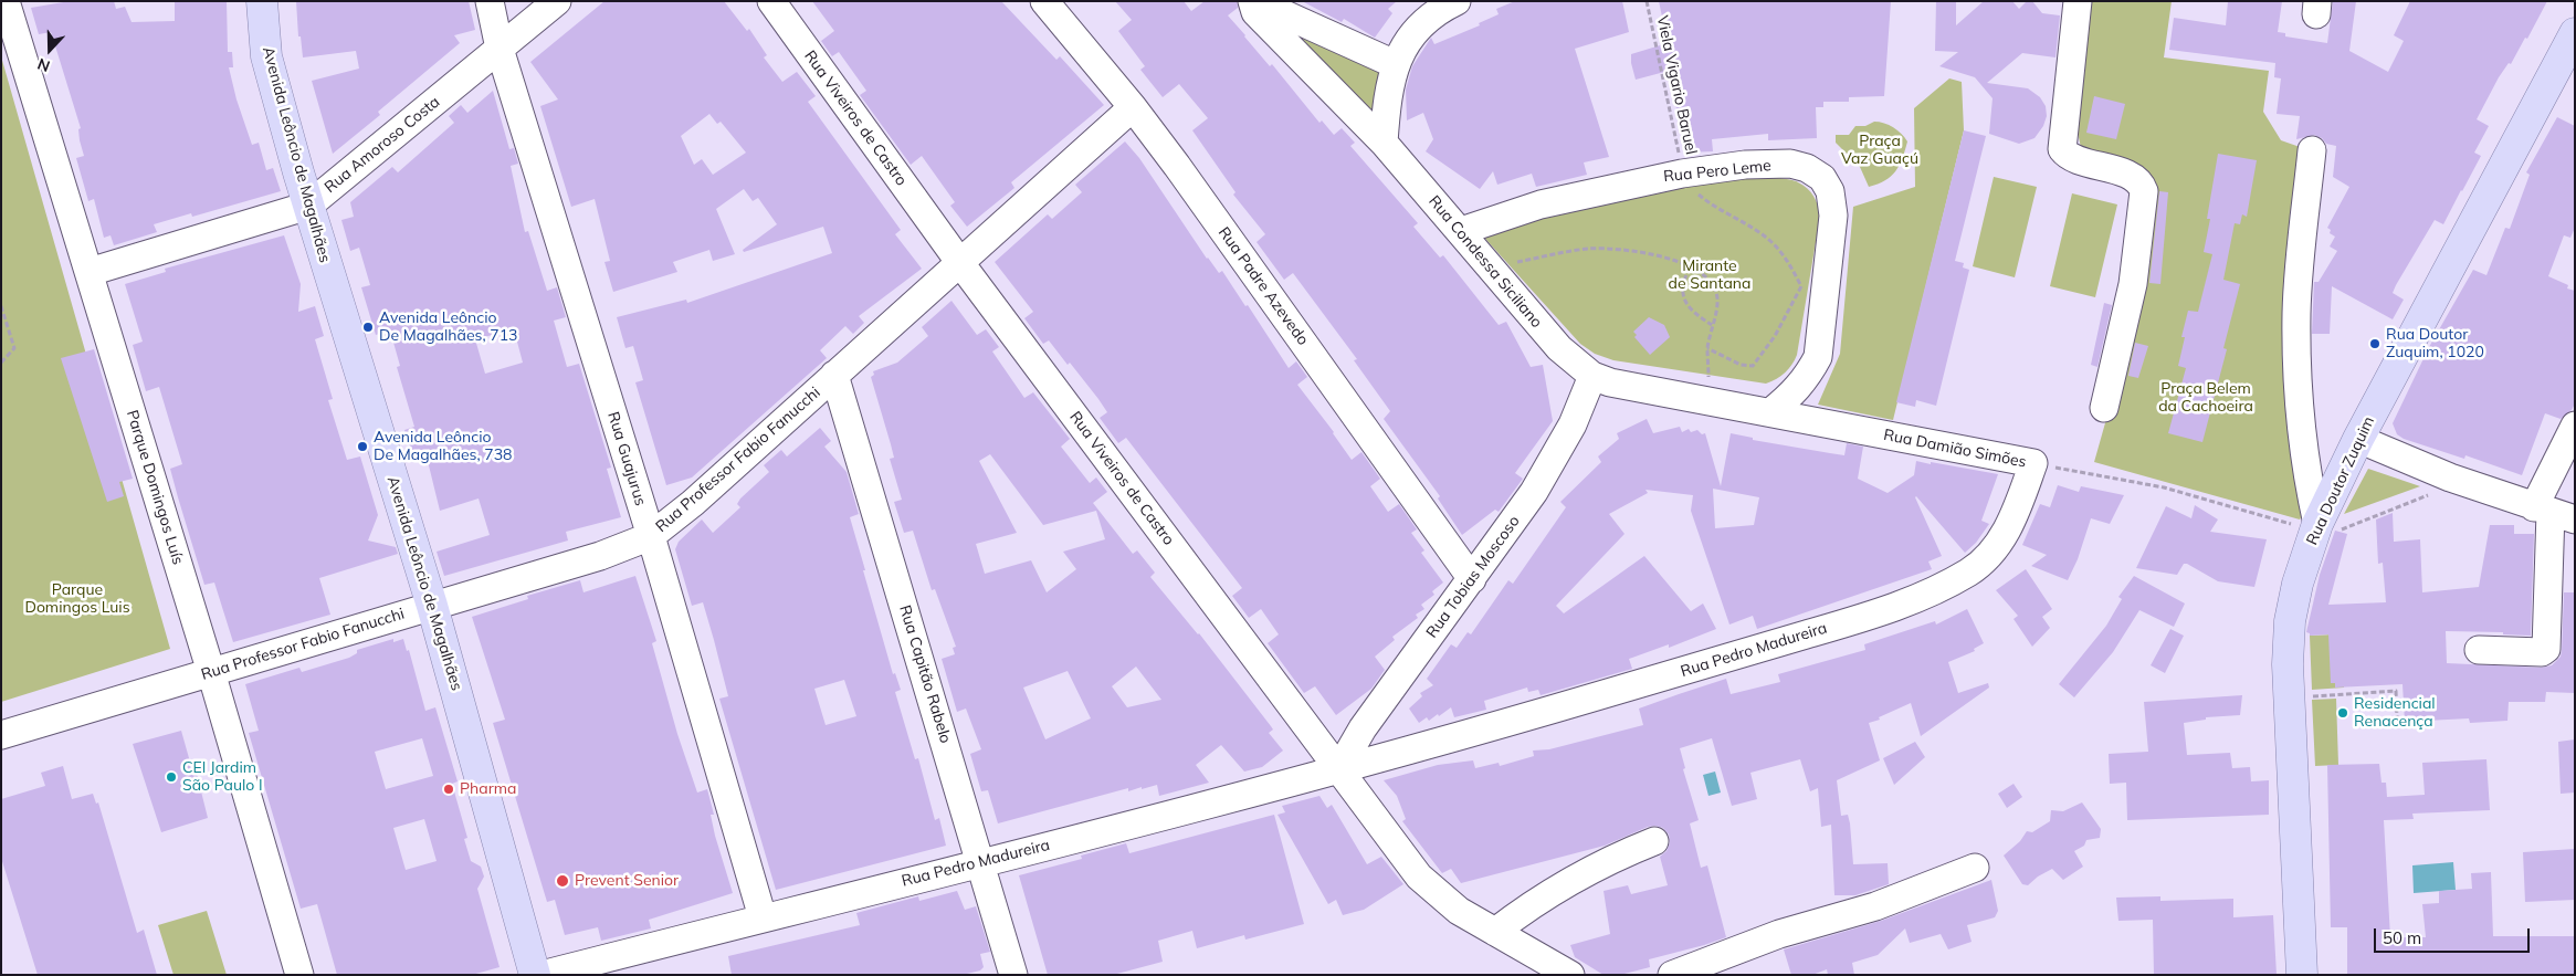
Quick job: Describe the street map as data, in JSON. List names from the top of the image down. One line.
{"streets":{"main road":["Avenida Leôncio de Magalhães","Rua Doutor Zuquim"],"street":["Rua Viveiros de Castro","Rua Amoroso Costa","Rua Pero Leme","Rua Condessa Siciliano","Rua Padre Azevedo","Rua Damião Simões","Rua Guajurus","Rua Professor Fabio Fanucchi","Parque Domingos Luís","Rua Tobias Moscoso","Rua Pedro Madureira","Rua Capitão Rabelo"],"path":["Viela Vigario Baruel"]},"crossings":[["Viela Vigario Baruel","Rua Pero Leme"],["Rua Viveiros de Castro","Rua Professor Fabio Fanucchi"],["Rua Viveiros de Castro","Rua Tobias Moscoso"],["Rua Viveiros de Castro","Rua Pedro Madureira"],["Rua Amoroso Costa","Avenida Leôncio de Magalhães"],["Rua Amoroso Costa","Rua Guajurus"],["Rua Amoroso Costa","Parque Domingos Luís"],["Avenida Leôncio de Magalhães","Rua Professor Fabio Fanucchi"],["Rua Pero Leme","Rua Condessa Siciliano"],["Rua Pero Leme","Rua Damião Simões"],["Rua Condessa Siciliano","Rua Damião Simões"],["Rua Condessa Siciliano","Rua Tobias Moscoso"],["Rua Padre Azevedo","Rua Professor Fabio Fanucchi"],["Rua Padre Azevedo","Rua Tobias Moscoso"],["Rua Damião Simões","Rua Doutor Zuquim"],["Rua Damião Simões","Rua Tobias Moscoso"],["Rua Damião Simões","Rua Pedro Madureira"],["Rua Guajurus","Rua Professor Fabio Fanucchi"],["Rua Guajurus","Rua Pedro Madureira"],["Rua Professor Fabio Fanucchi","Parque Domingos Luís"],["Rua Professor Fabio Fanucchi","Rua Capitão Rabelo"],["Rua Tobias Moscoso","Rua Pedro Madureira"],["Rua Pedro Madureira","Rua Capitão Rabelo"]],"parks":["Praça Vaz Guaçú","Mirante de Santana","Praça Belem da Cachoeira","Parque Domingos Luis"],"places":["Avenida Leôncio De Magalhães, 713","Rua Doutor Zuquim, 1020","Avenida Leôncio De Magalhães, 738","Residencial Renacença","CEI Jardim São Paulo I","Pharma","Prevent Senior"],"scale_bar":"50 m","north":"bottom"}
